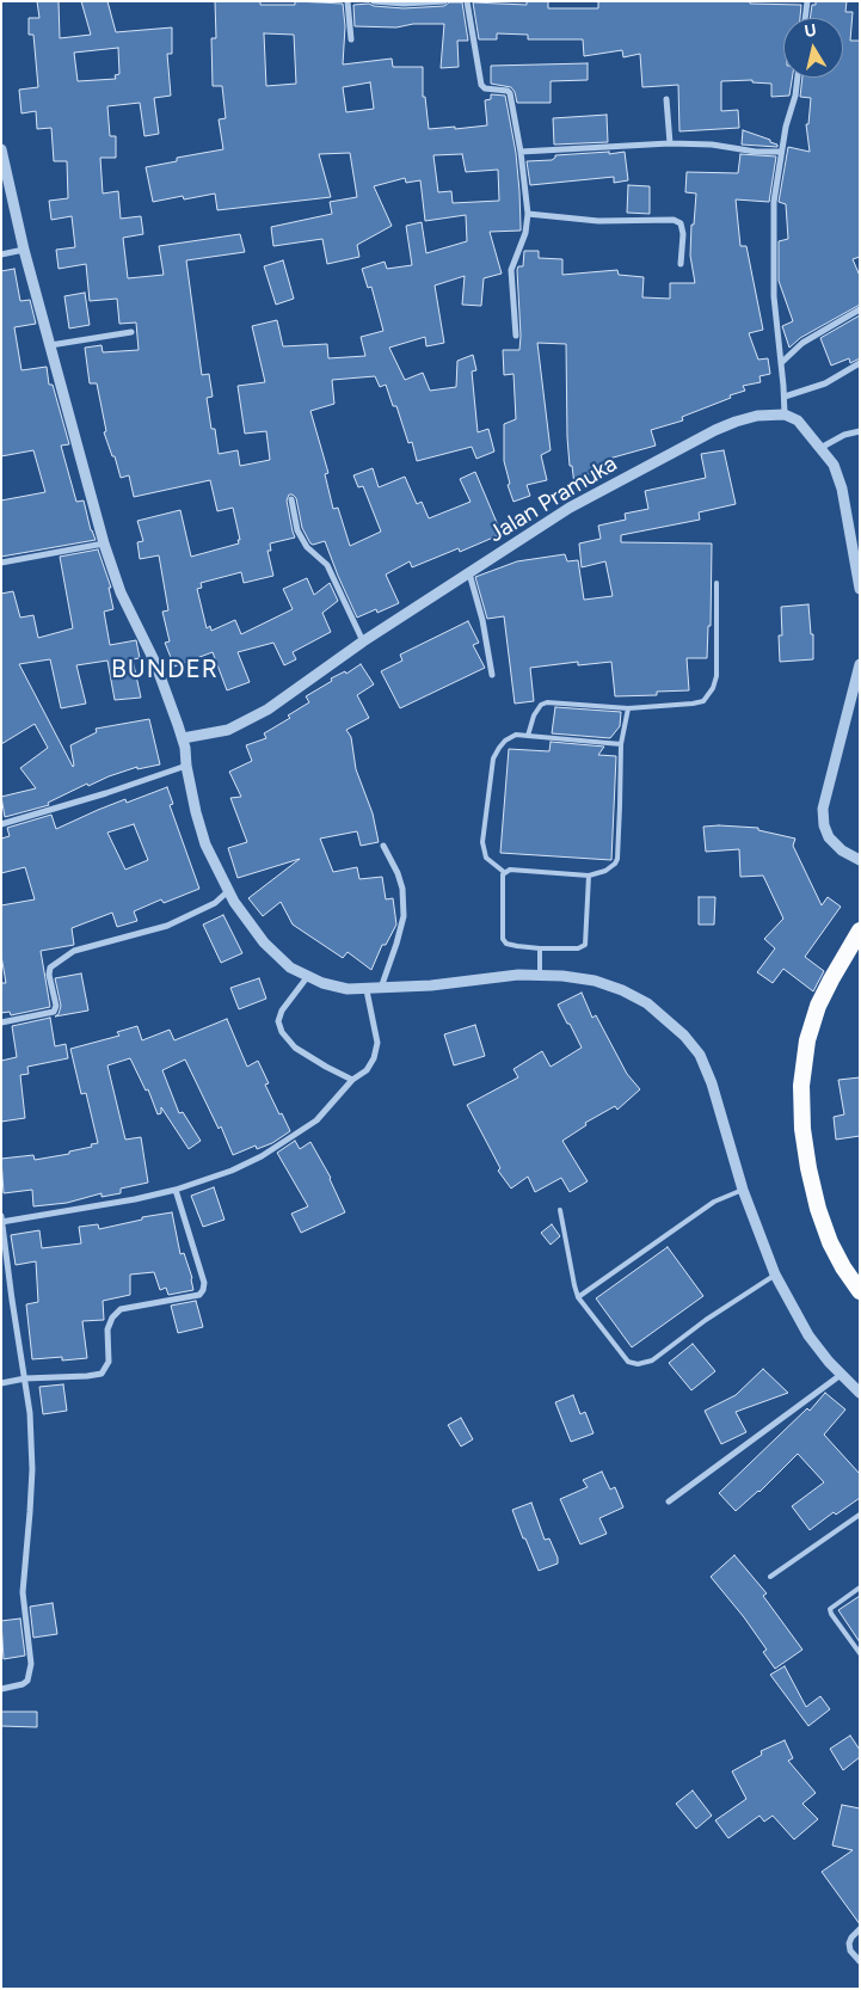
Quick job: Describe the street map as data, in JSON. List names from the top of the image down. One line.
{"streets":{"street":["Jalan Pramuka"]},"districts":["BUNDER"],"north":"top"}
